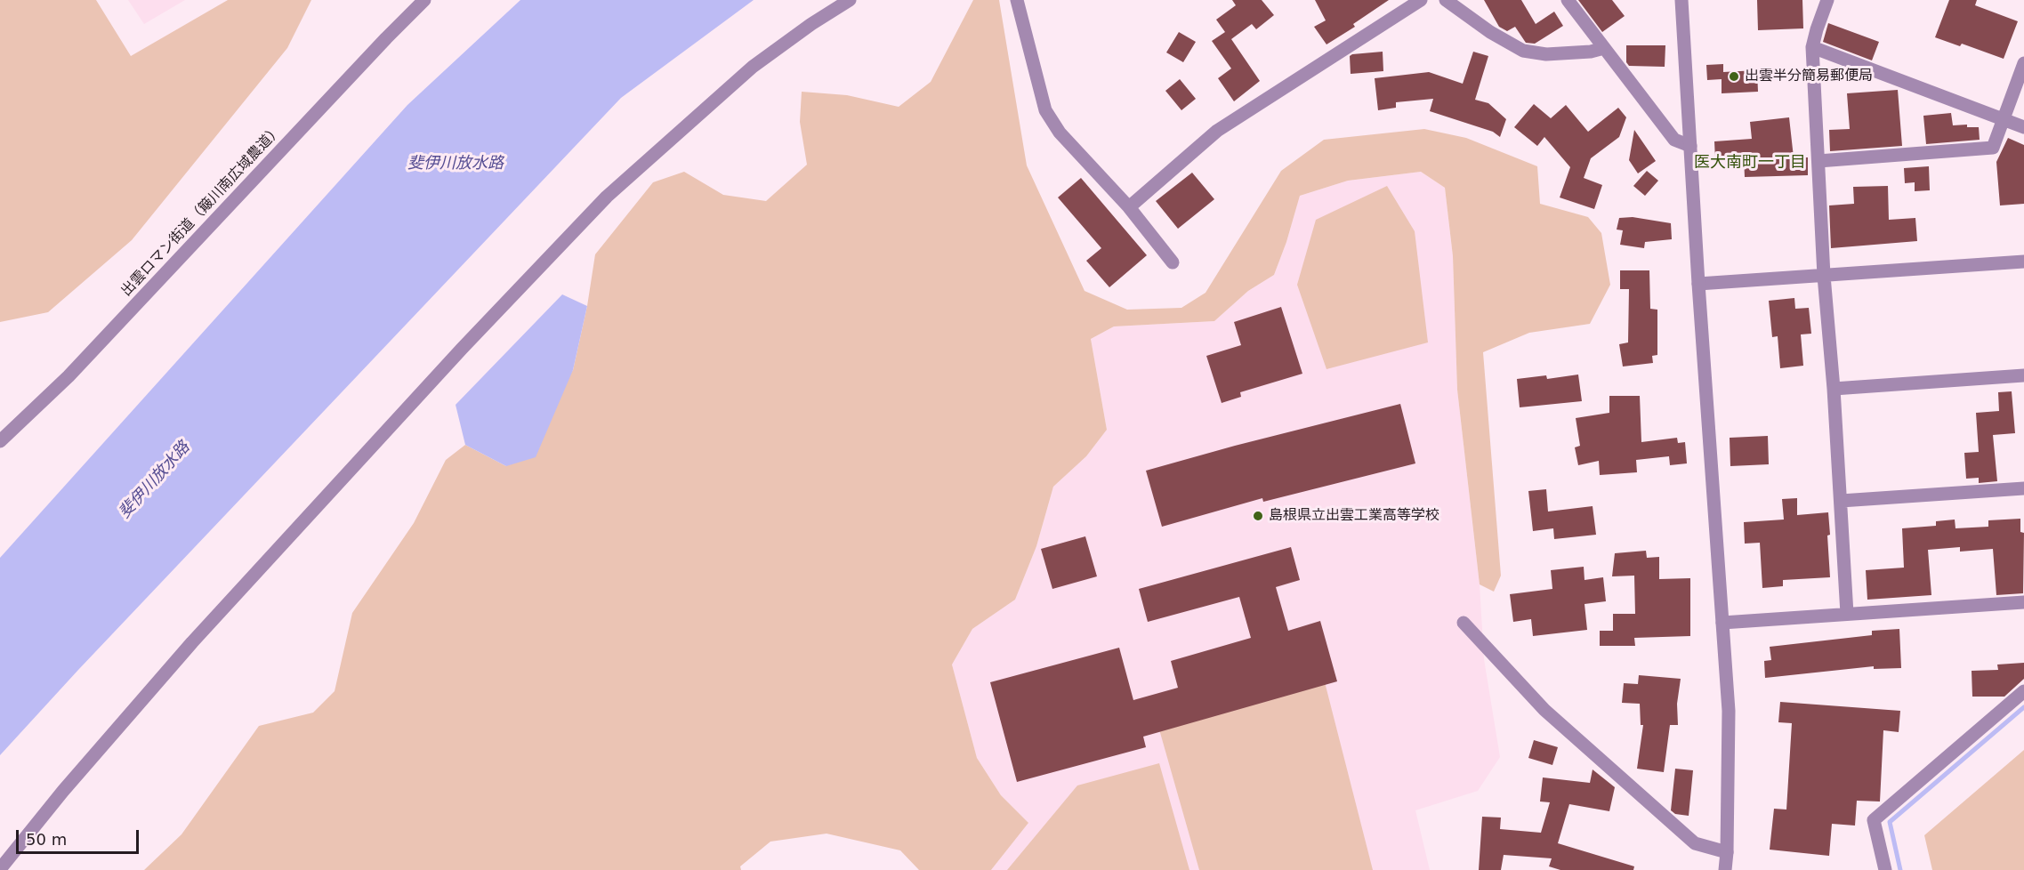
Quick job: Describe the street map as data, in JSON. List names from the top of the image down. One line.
{"streets":{"street":["出雲ロマン街道（簸川南広域農道）"]},"districts":["医大南町一丁目"],"water":["斐伊川放水路"],"places":["出雲半分簡易郵便局","島根県立出雲工業高等学校"],"scale_bar":"50 m"}
